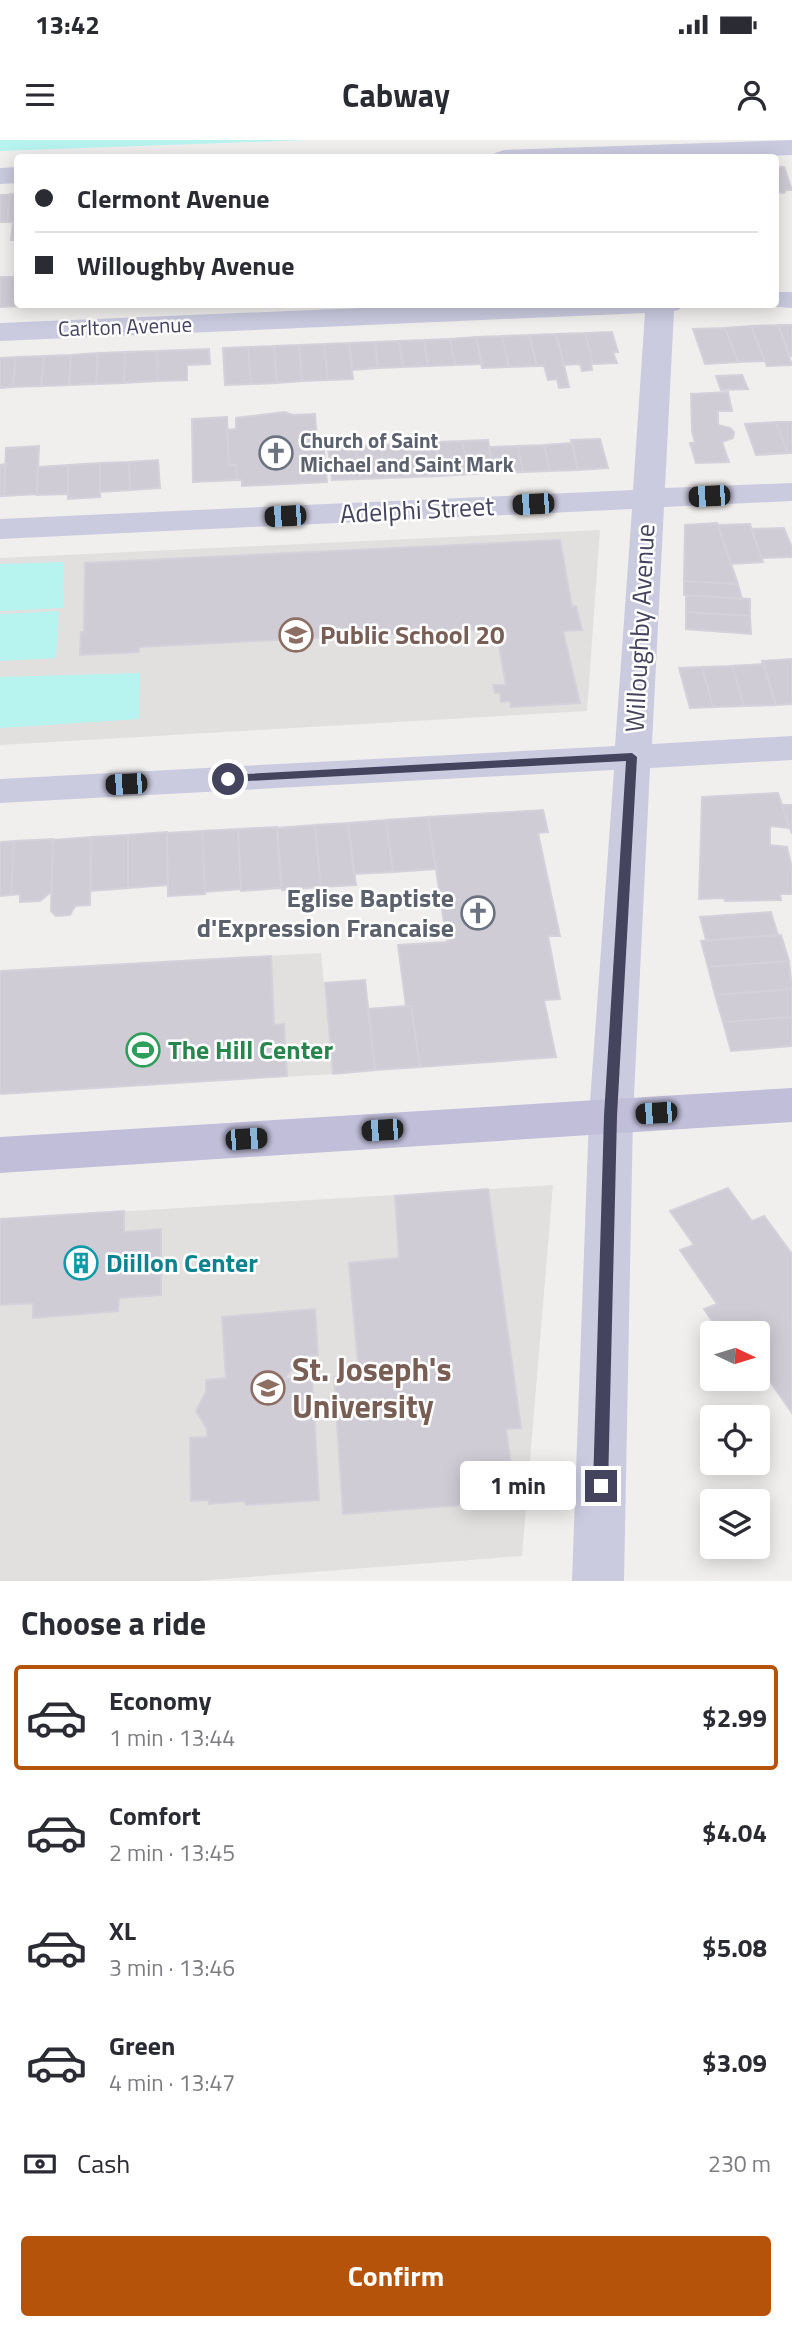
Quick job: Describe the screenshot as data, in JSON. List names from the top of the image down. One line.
{"streets":{"street":["Carlton Avenue","Adelphi Street","Willoughby Avenue"]},"crossings":[["Adelphi Street","Willoughby Avenue"]],"places":{"church":["Church of Saint Michael and Saint Mark","Eglise Baptiste d'Expression Francaise"],"school or university":["Public School 20","St. Joseph's University"],"sports":["The Hill Center"],"building":["Diillon Center"]},"north":"right","page":{"status":"13:42","header":"Cabway","banner":["Clermont Avenue","Willoughby Avenue"],"bubble":"1 min","heading":"Choose a ride","list":[{"name":"Economy","note":"1 min · 13:44","value":"$2.99"},{"name":"Comfort","note":"2 min · 13:45","value":"$4.04"},{"name":"XL","note":"3 min · 13:46","value":"$5.08"},{"name":"Green","note":"4 min · 13:47","value":"$3.09"}],"pay":["Cash","230 m"],"buttons":"Confirm"}}
